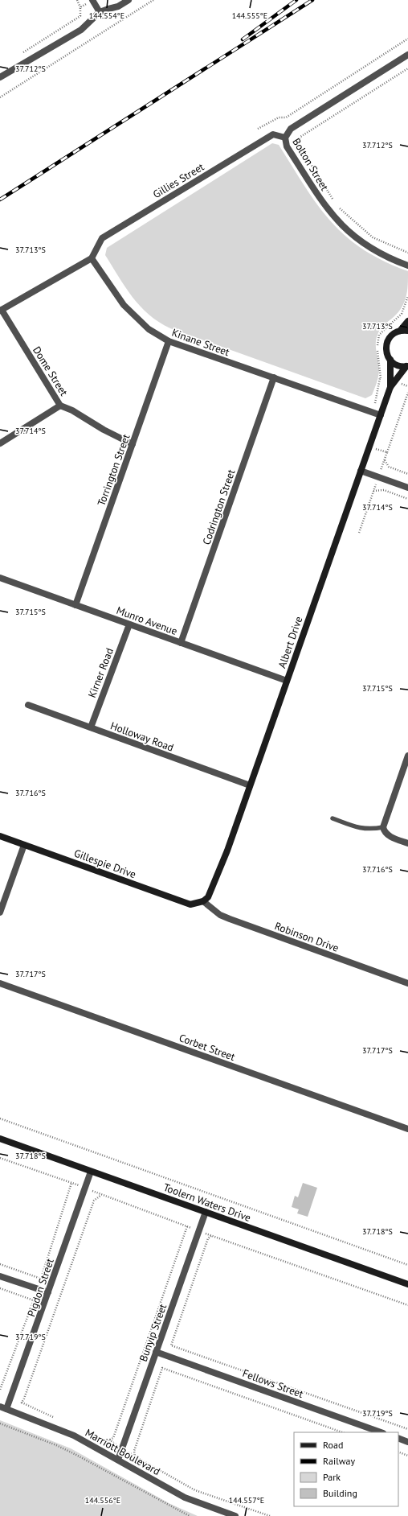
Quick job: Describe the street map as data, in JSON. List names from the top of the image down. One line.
{"streets":{"street":["Bolton Street","Gillies Street","Kinane Street","Dome Street","Torrington Street","Codrington Street","Munro Avenue","Albert Drive","Kirner Road","Holloway Road","Gillespie Drive","Robinson Drive","Corbet Street","Toolern Waters Drive","Pigdon Street","Bunyip Street","Fellows Street","Marriott Boulevard"]},"crossings":[["Bolton Street","Gillies Street"],["Gillies Street","Kinane Street"],["Kinane Street","Torrington Street"],["Kinane Street","Codrington Street"],["Kinane Street","Albert Drive"],["Dome Street","Torrington Street"],["Torrington Street","Munro Avenue"],["Codrington Street","Munro Avenue"],["Munro Avenue","Albert Drive"],["Munro Avenue","Kirner Road"],["Albert Drive","Holloway Road"],["Albert Drive","Gillespie Drive"],["Albert Drive","Robinson Drive"],["Kirner Road","Holloway Road"],["Gillespie Drive","Robinson Drive"],["Toolern Waters Drive","Pigdon Street"],["Toolern Waters Drive","Bunyip Street"],["Pigdon Street","Marriott Boulevard"],["Bunyip Street","Fellows Street"],["Bunyip Street","Marriott Boulevard"]],"legend":["Road","Railway","Park","Building"],"coordinates":["144.554°E","144.555°E","37.712°S","37.713°S","37.714°S","37.715°S","37.716°S","37.717°S","37.718°S","37.719°S","144.556°E","144.557°E"]}
